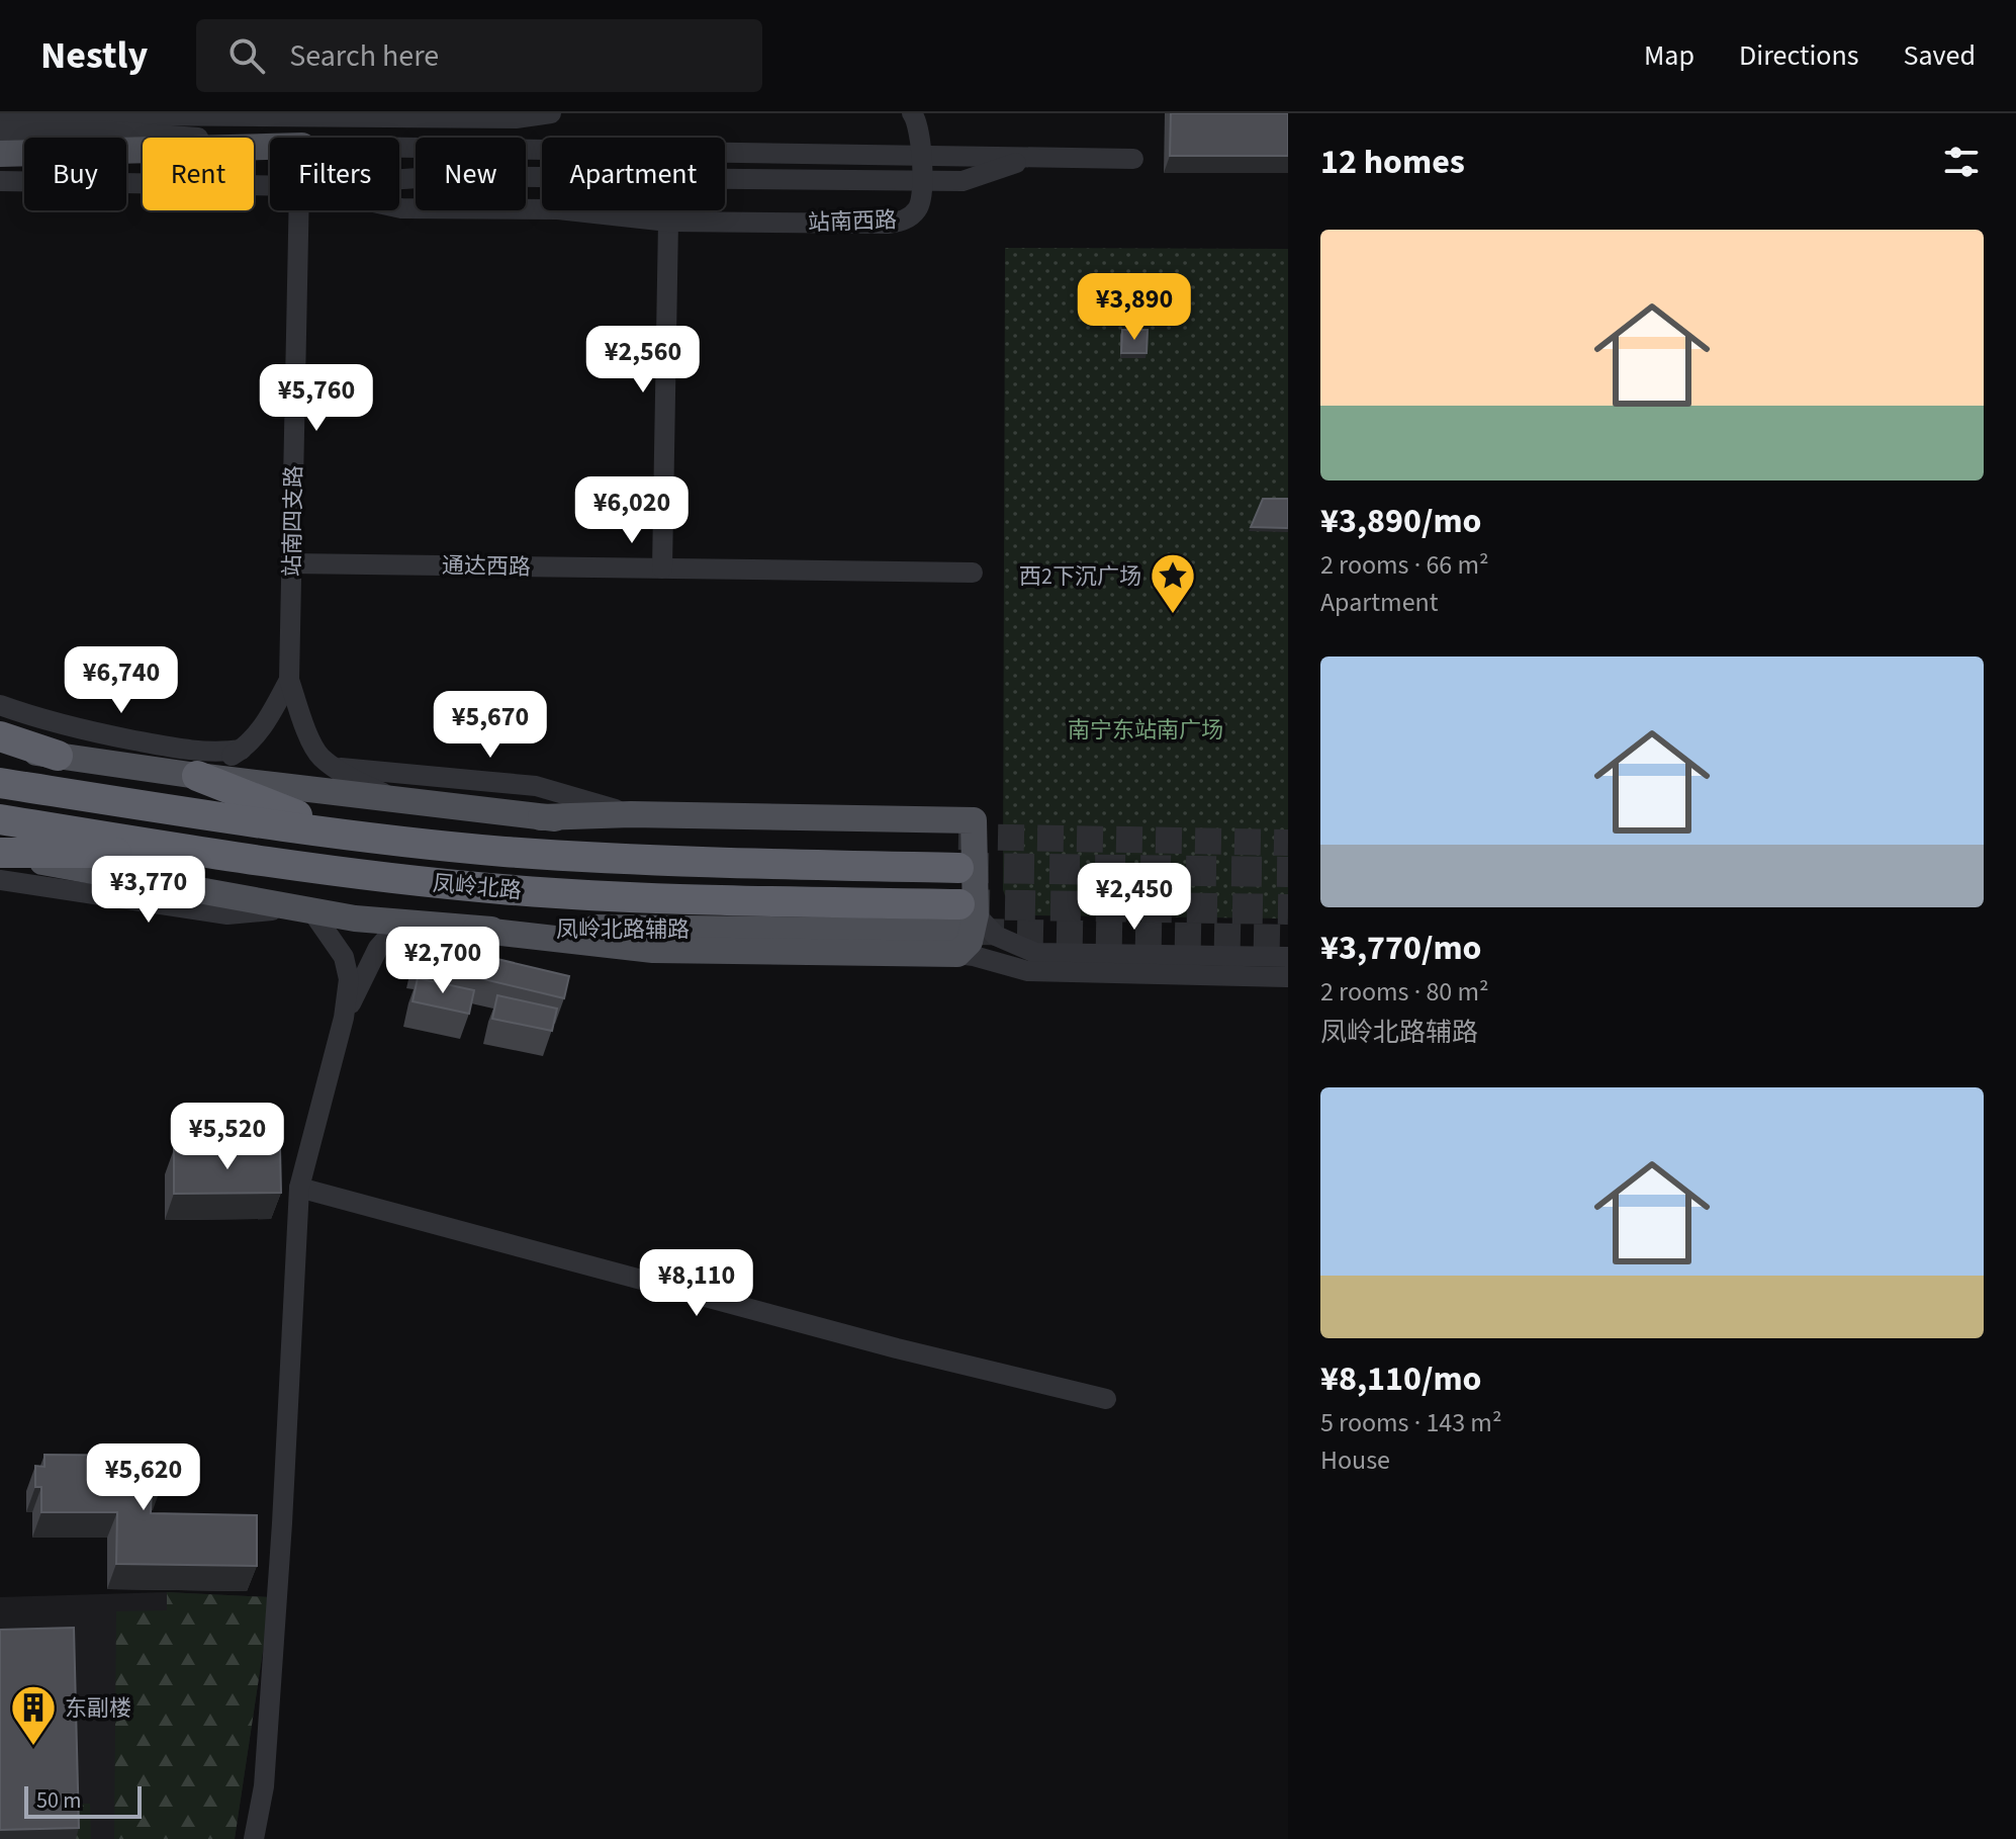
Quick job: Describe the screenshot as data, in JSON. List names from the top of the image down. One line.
{"streets":{"highway":["凤岭北路"],"main road":["凤岭北路辅路"],"street":["站南西路","站南四支路","通达西路"]},"crossings":[["站南四支路","通达西路"],["凤岭北路","凤岭北路辅路"]],"parks":["南宁东站南广场"],"places":{"place":["西2下沉广场"],"building":["东副楼"]},"scale_bar":"50 m","page":{"header":"Nestly","search":"Search here","nav":["Map","Directions","Saved"],"heading":"12 homes","chip":["Buy","Rent","Filters","New","Apartment"],"list":[{"name":"¥3,890/mo","note":"2 rooms · 66 m² · Apartment"},{"name":"¥3,770/mo","note":"2 rooms · 80 m² · 凤岭北路辅路"},{"name":"¥8,110/mo","note":"5 rooms · 143 m² · House"}],"price":["¥3,890","¥2,560","¥5,760","¥6,020","¥6,740","¥5,670","¥3,770","¥2,450","¥2,700","¥5,520","¥8,110","¥5,620"],"scale":"50 m"}}
